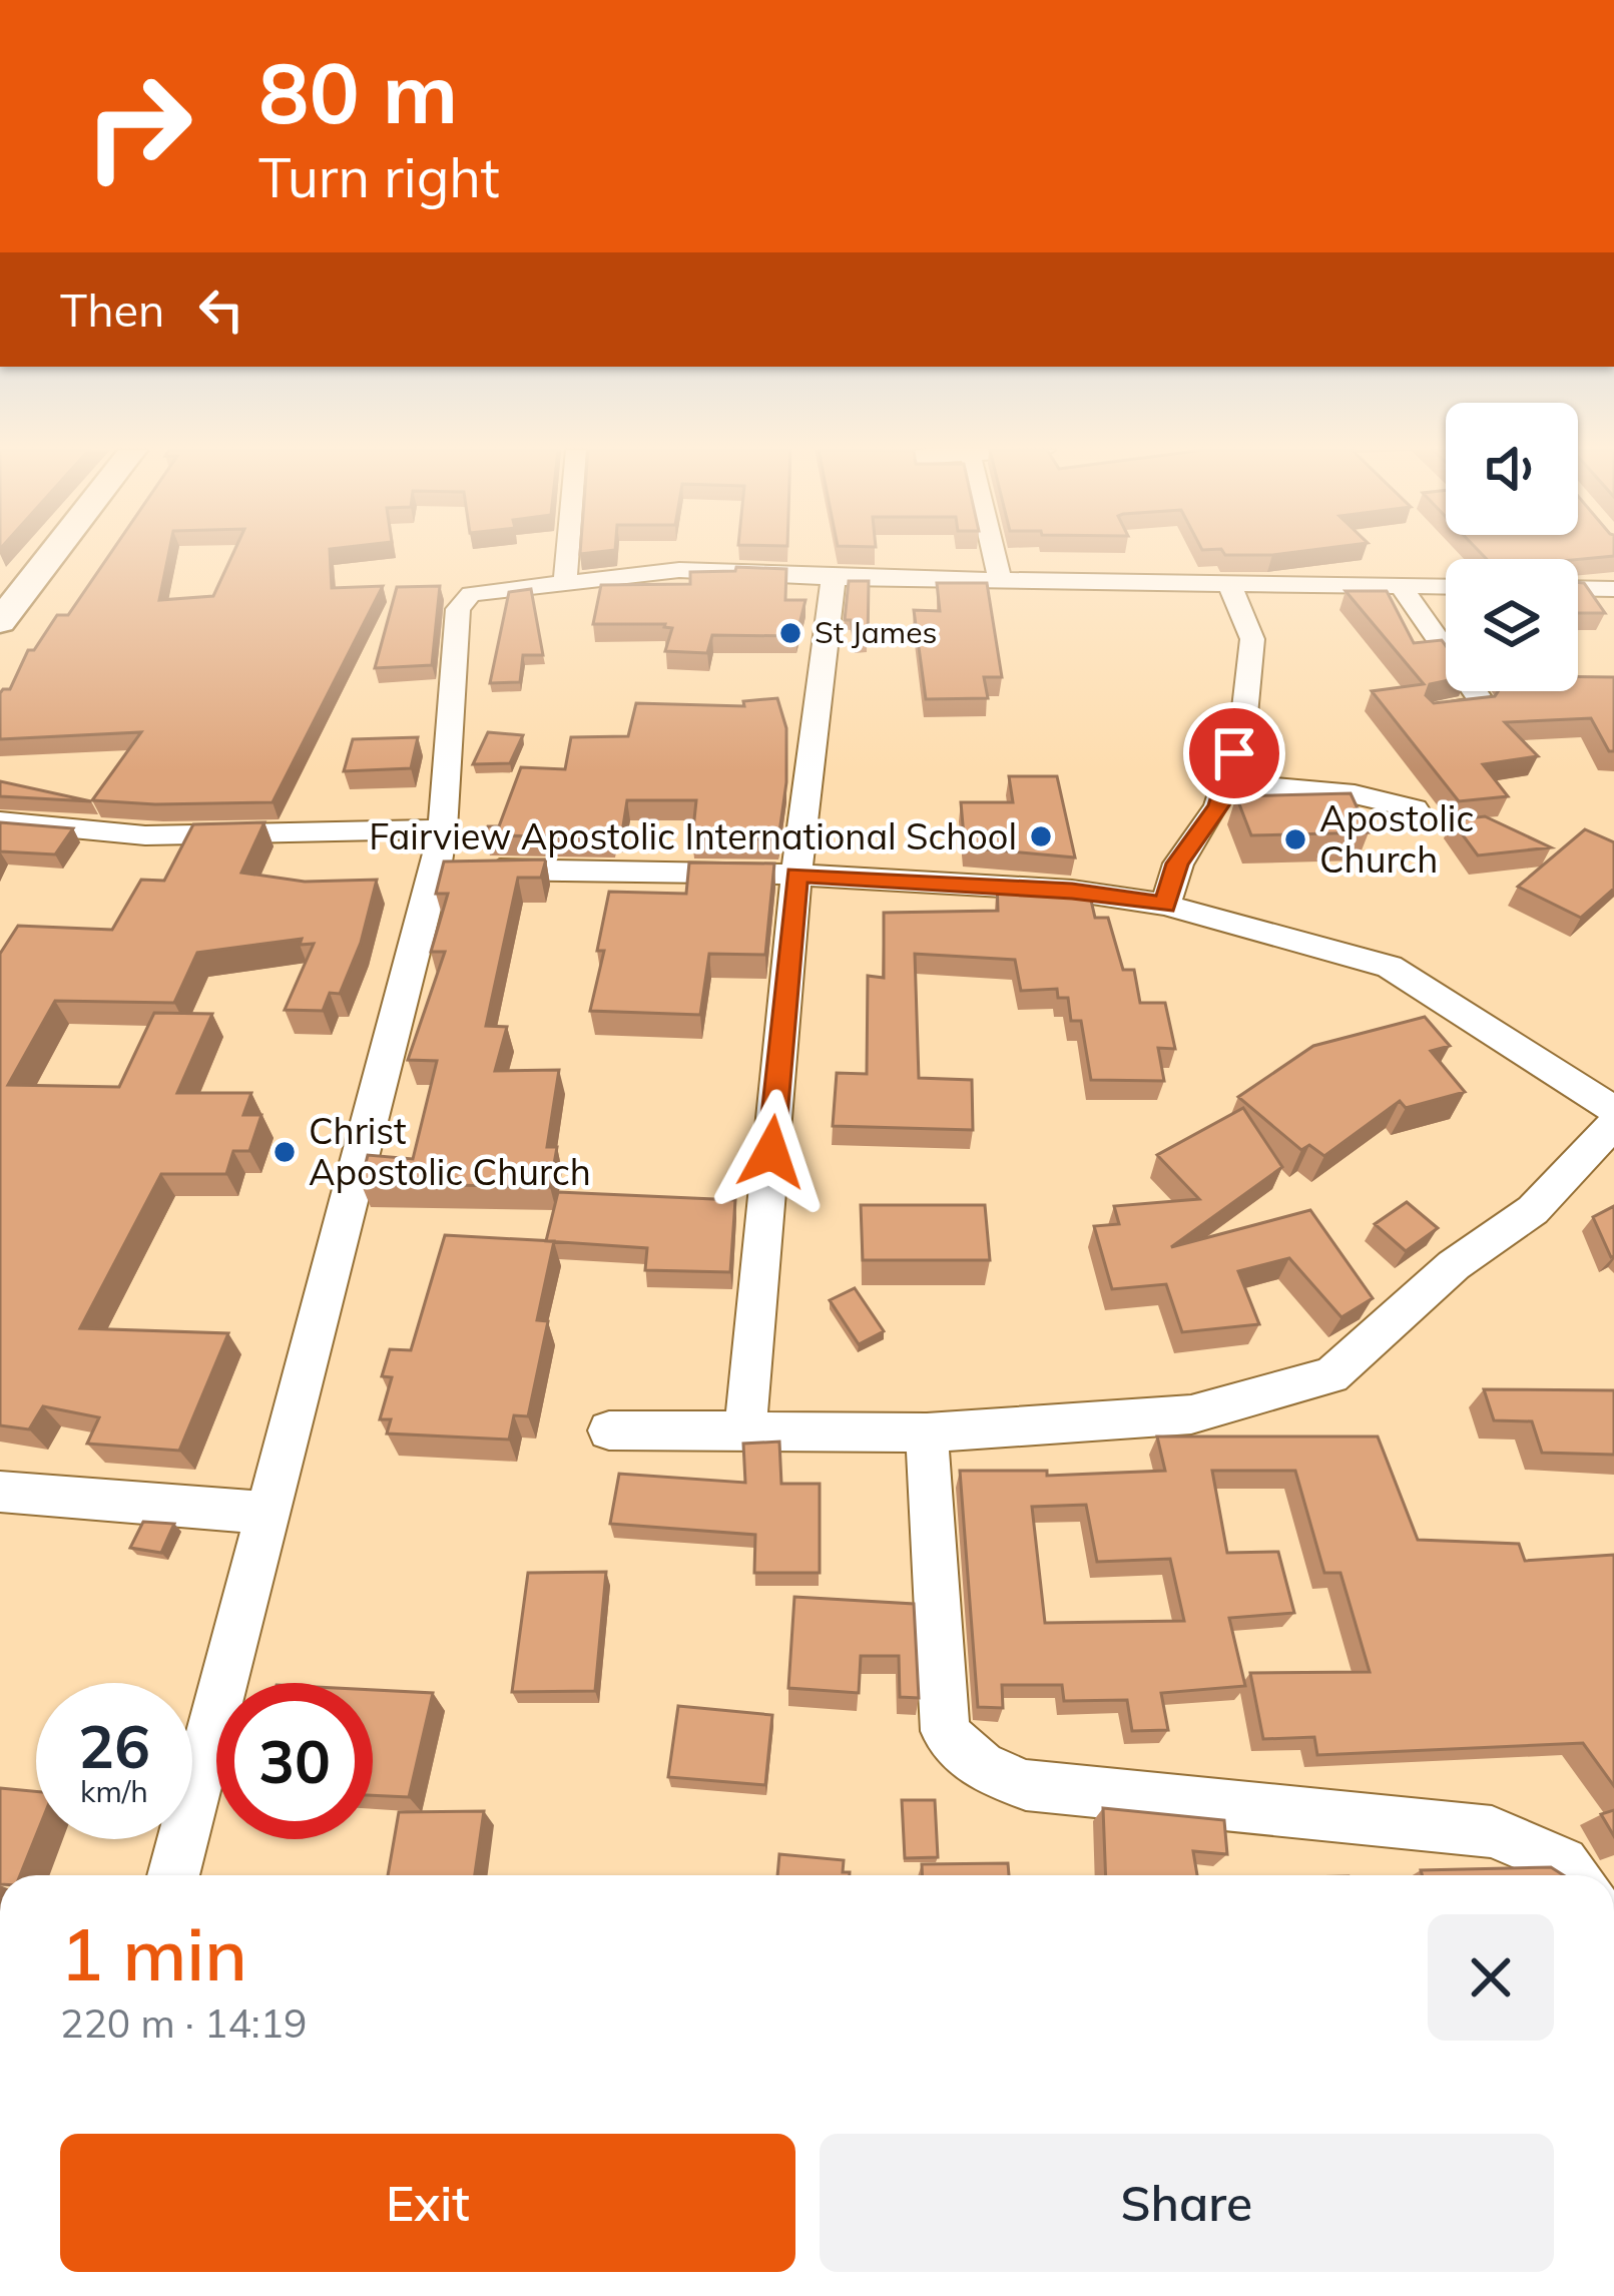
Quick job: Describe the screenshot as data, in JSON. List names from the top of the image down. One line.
{"places":["St James","Fairview Apostolic International School","Apostolic Church","Christ Apostolic Church"],"page":{"turn":["80 m","Turn right"],"then":"Then","speed":"26 km/h","limit":"30","heading":["1 min","220 m · 14:19"],"buttons":["Exit","Share"]}}
